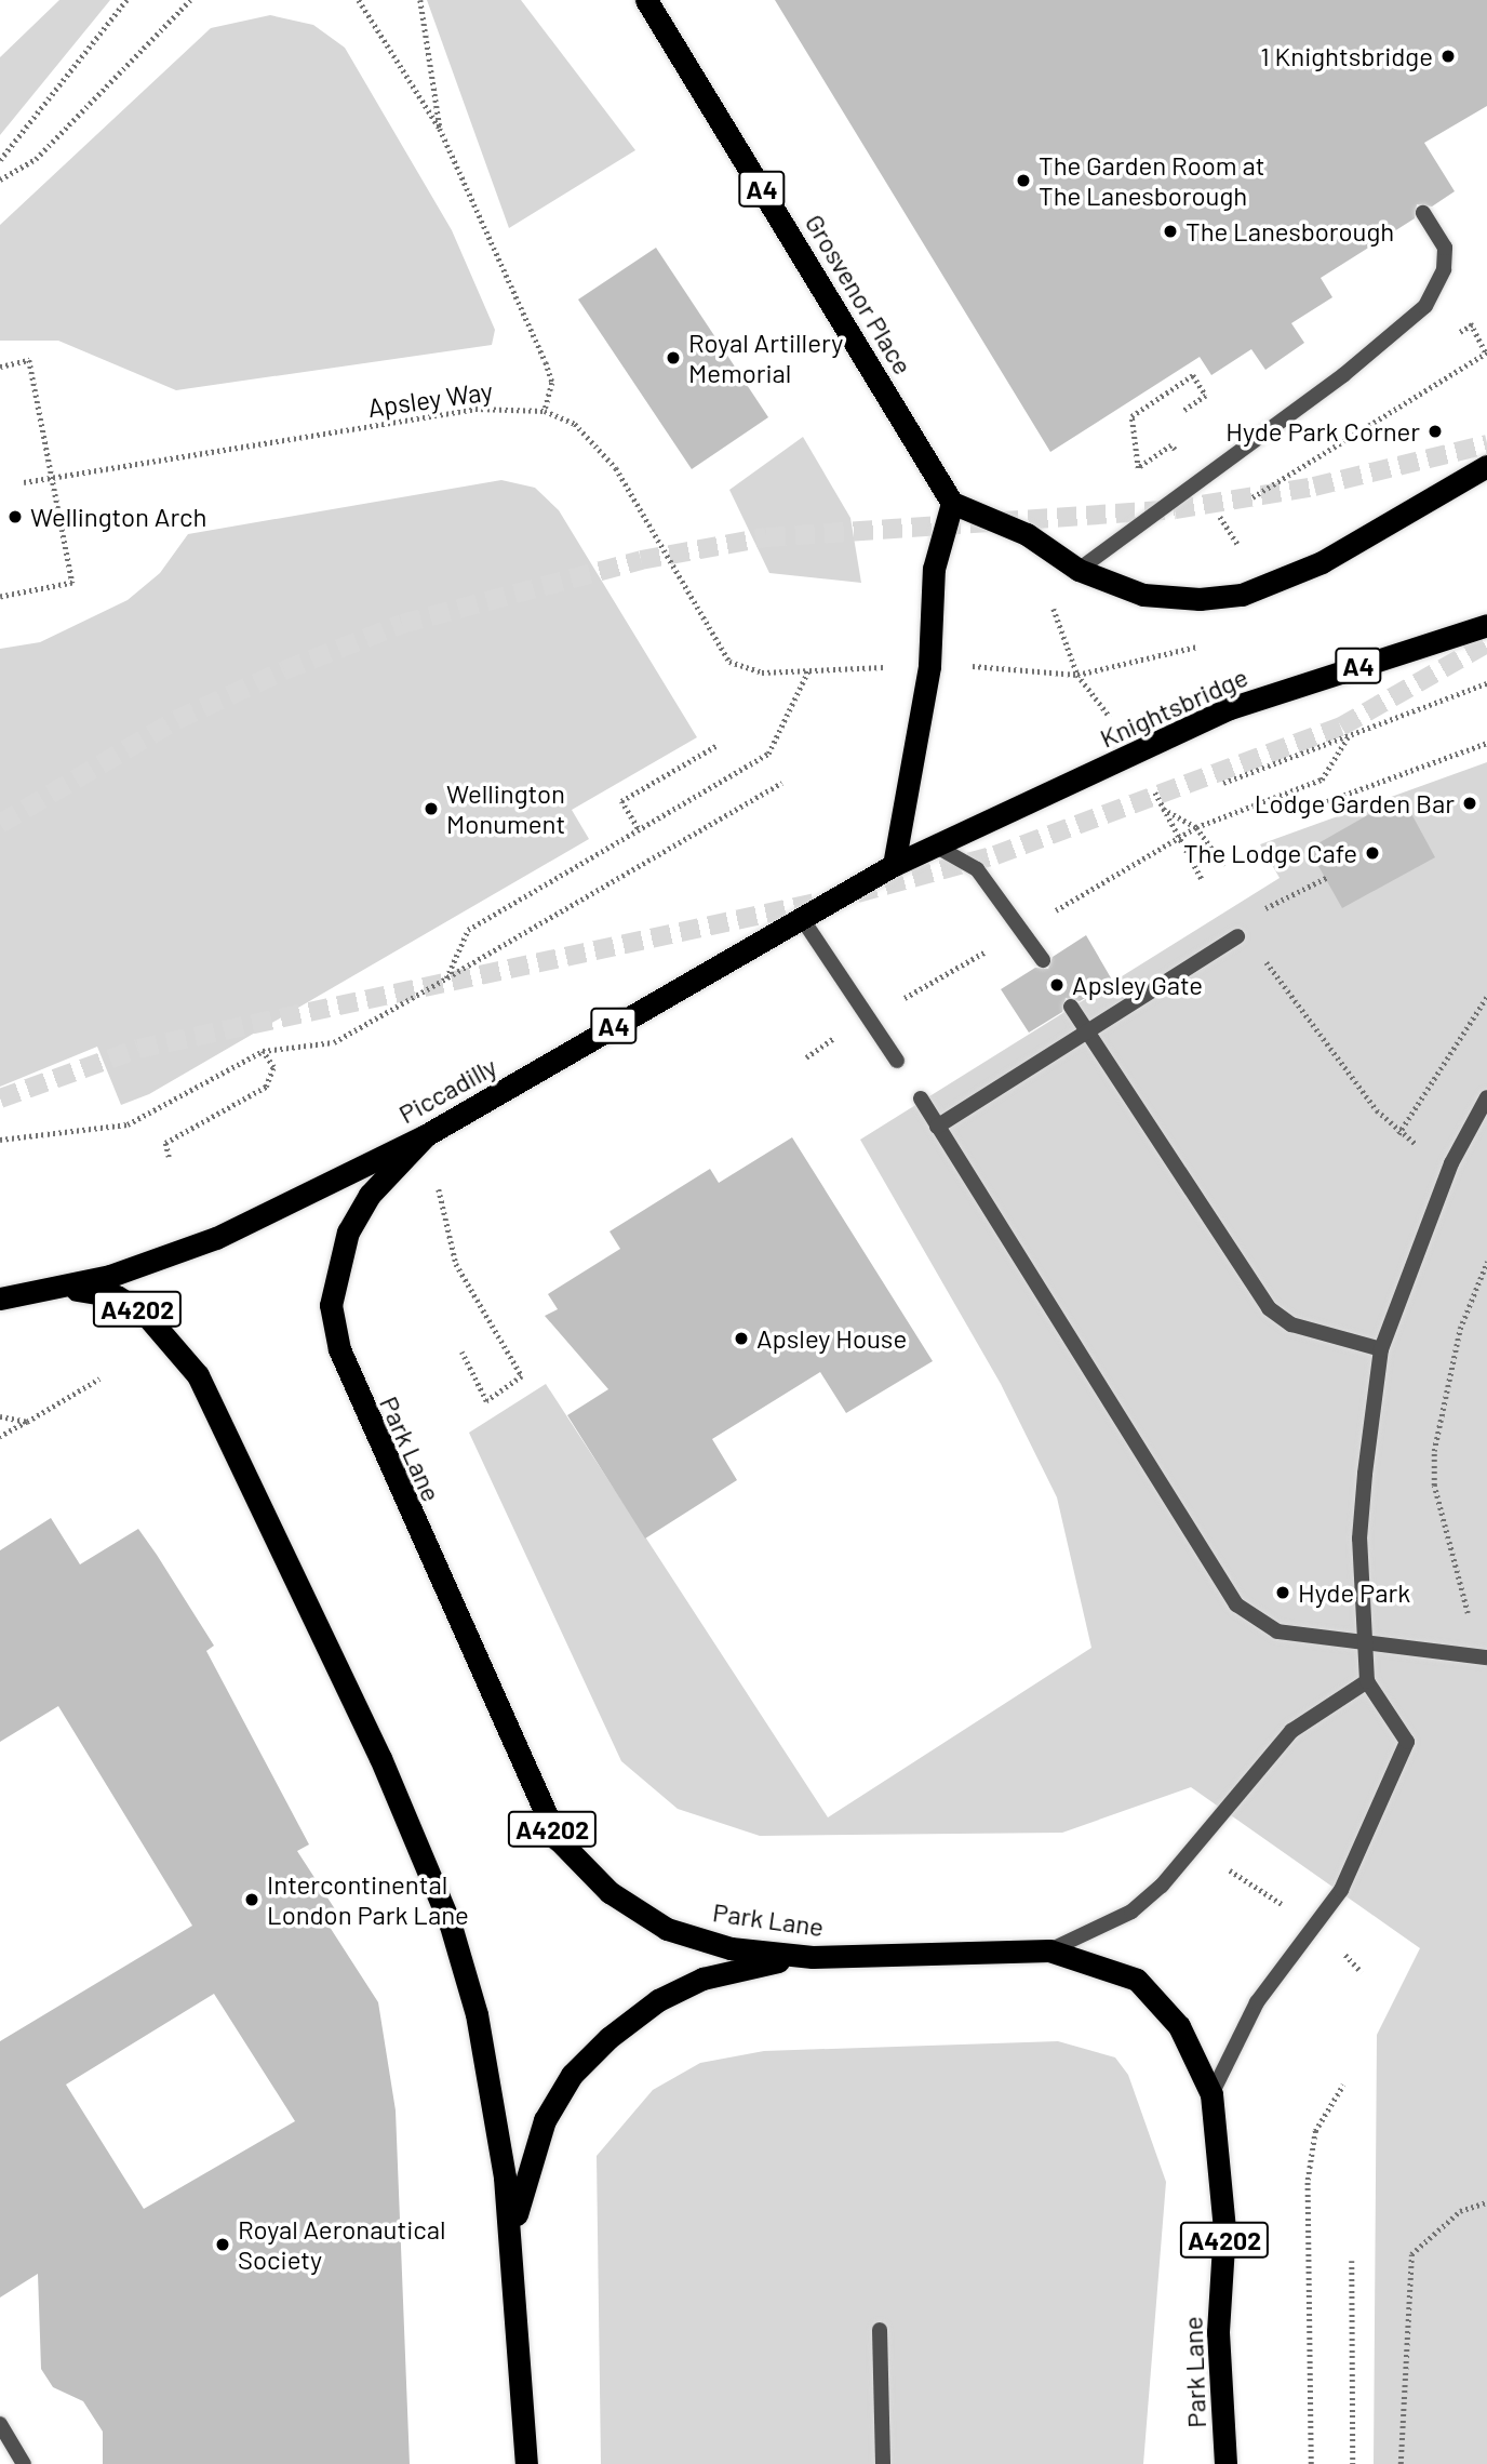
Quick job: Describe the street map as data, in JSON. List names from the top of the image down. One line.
{"streets":{"highway":["A4","Grosvenor Place","Knightsbridge","Piccadilly","A4202","Park Lane"],"path":["Apsley Way"]},"crossings":[["Knightsbridge","Piccadilly"],["Piccadilly","A4202"],["Piccadilly","Park Lane"],["A4202","Park Lane"]],"places":["1 Knightsbridge","The Garden Room at The Lanesborough","The Lanesborough","Royal Artillery Memorial","Hyde Park Corner","Wellington Arch","Lodge Garden Bar","Wellington Monument","The Lodge Cafe","Apsley Gate","Apsley House","Hyde Park","Intercontinental London Park Lane","Royal Aeronautical Society"]}
